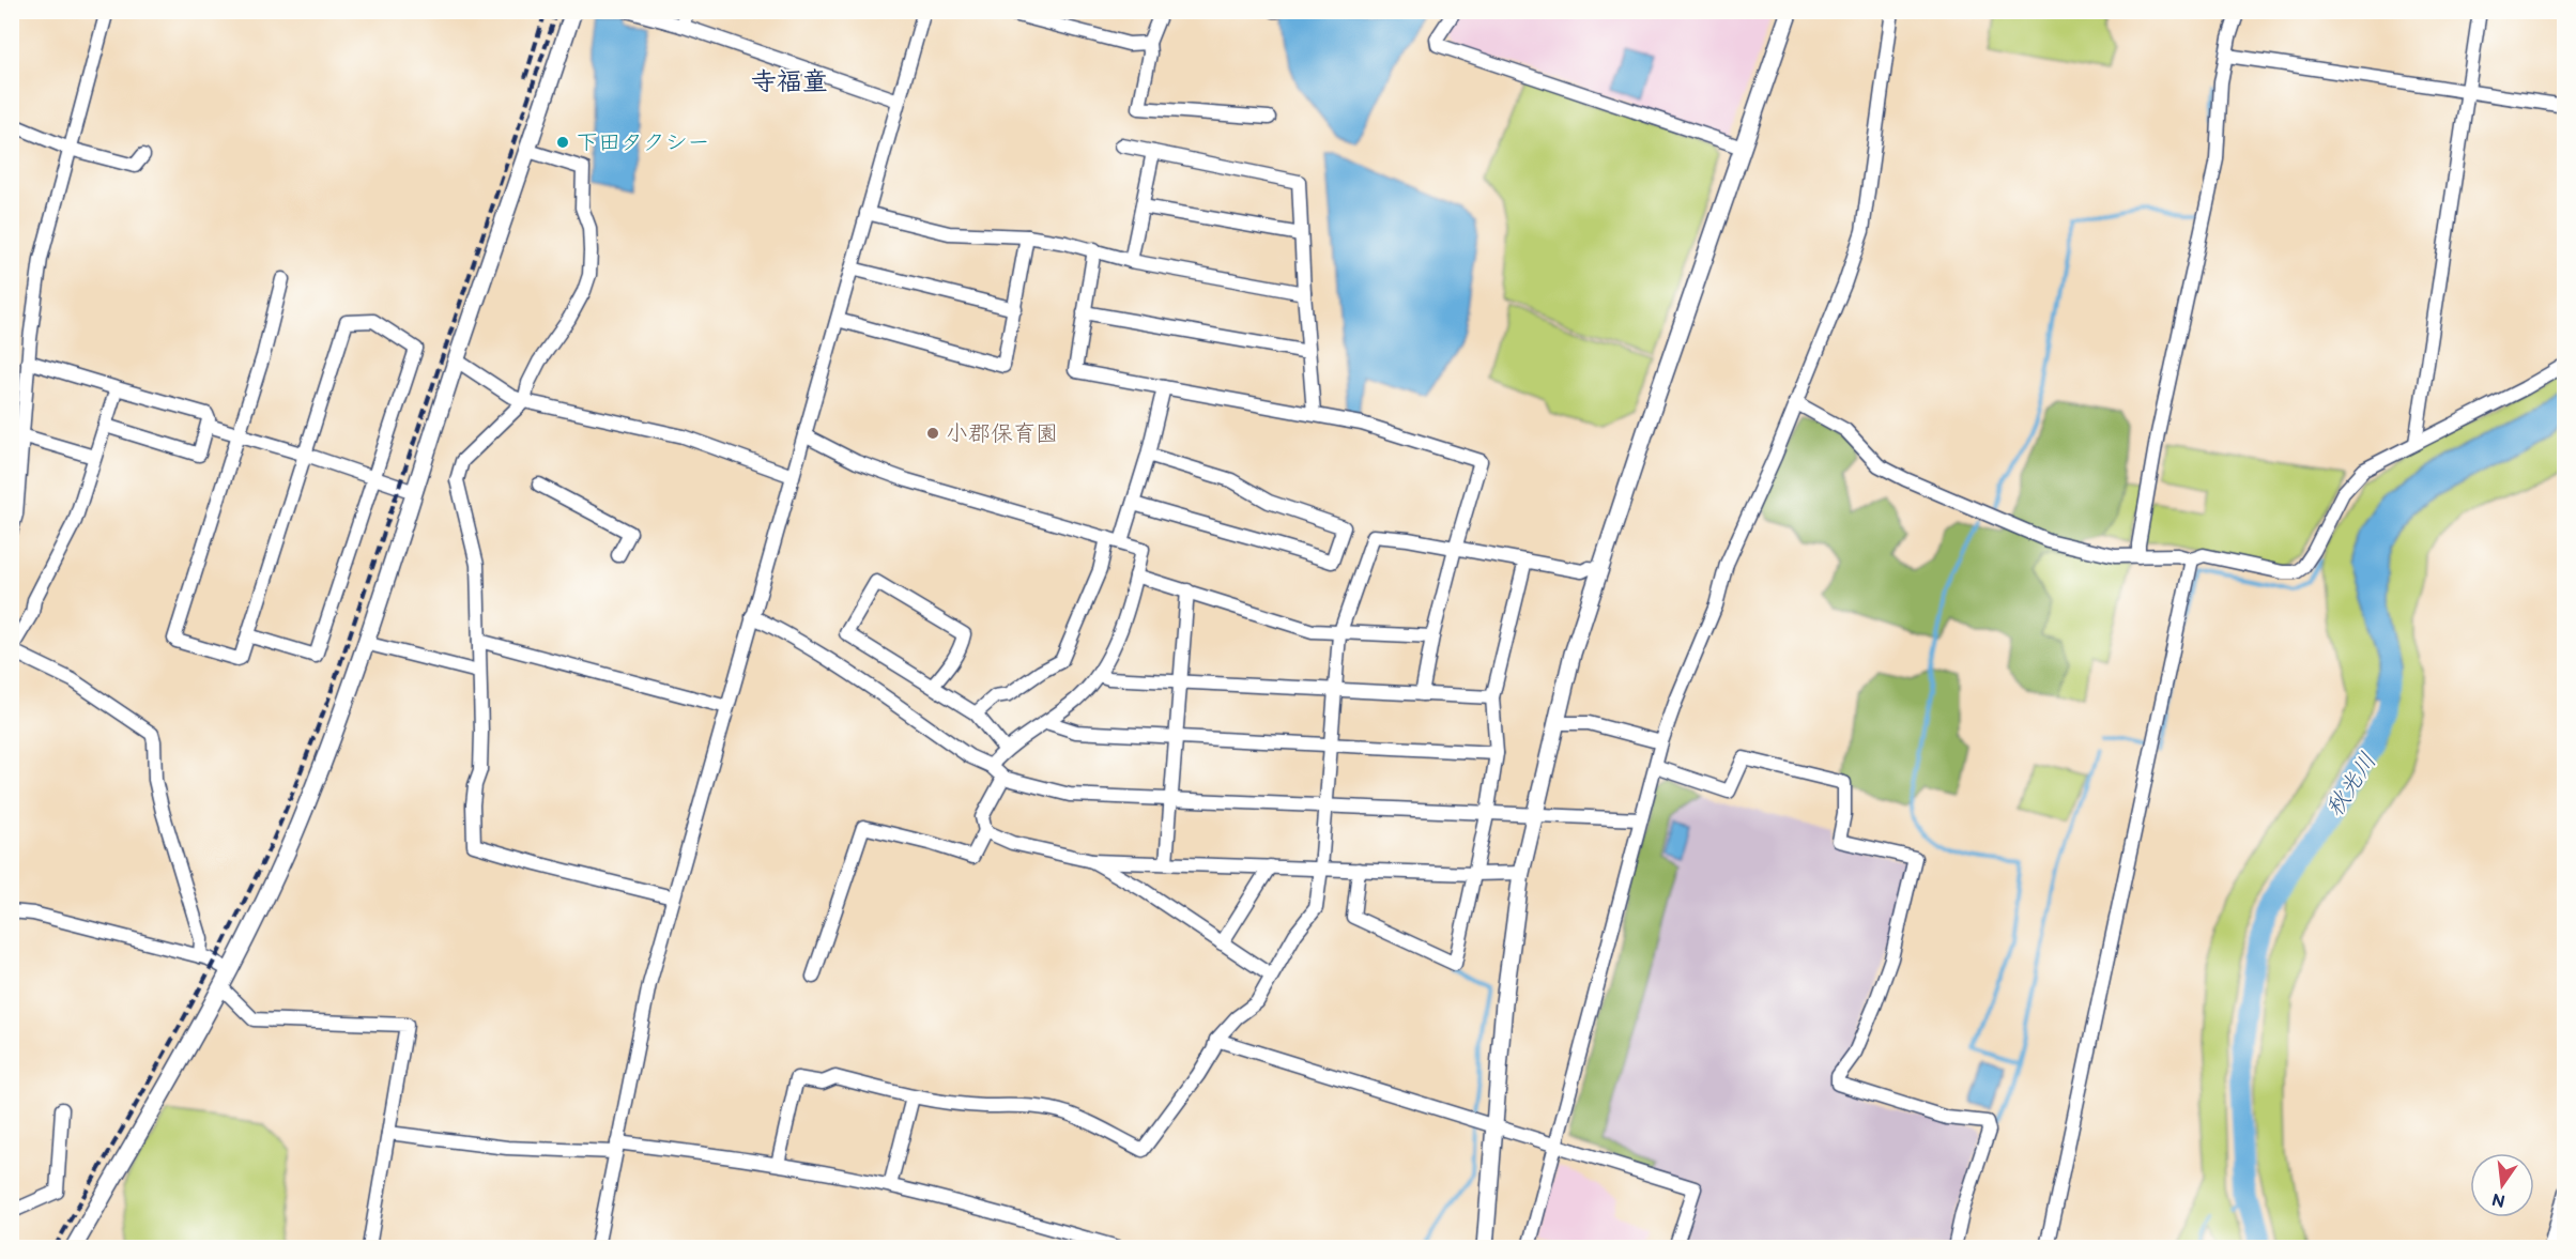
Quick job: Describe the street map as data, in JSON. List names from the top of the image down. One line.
{"districts":["寺福童"],"water":["秋光川"],"places":["下田タクシー","小郡保育園"],"north":"bottom"}
